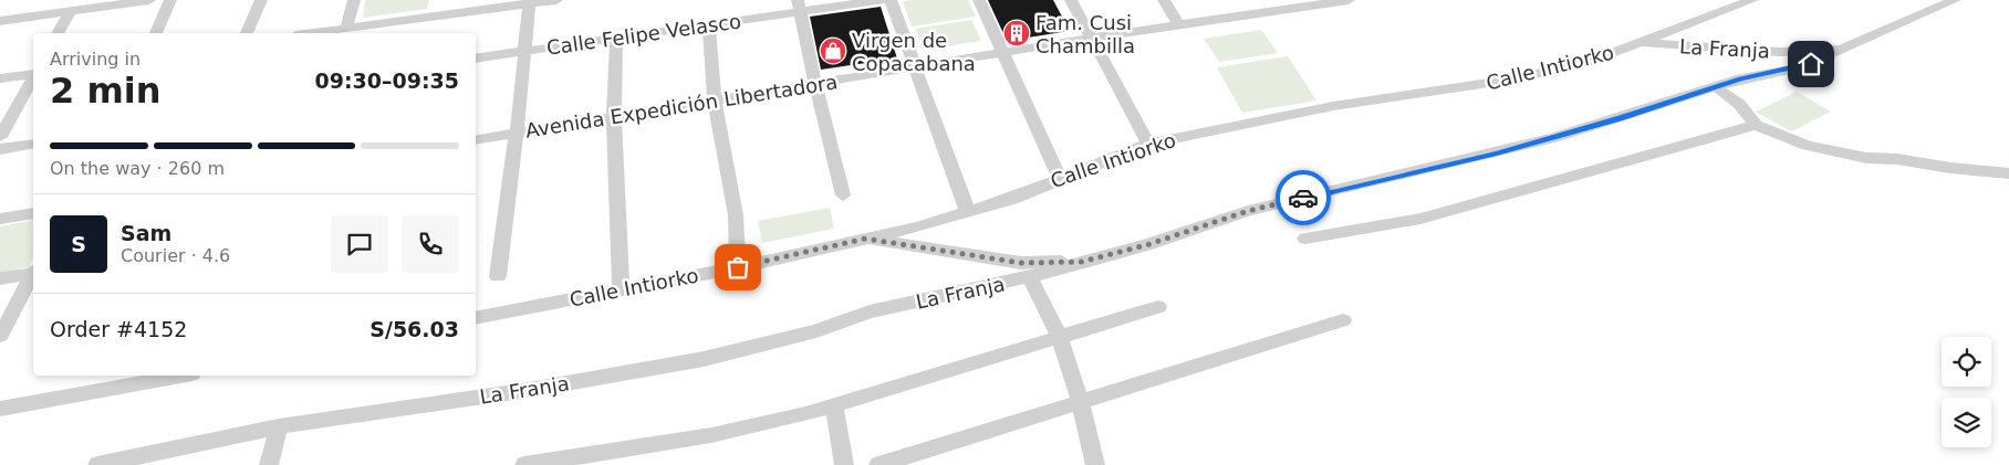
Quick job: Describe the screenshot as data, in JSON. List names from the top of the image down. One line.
{"streets":{"street":["Calle Felipe Velasco","La Franja","Calle Intiorko","Avenida Expedición Libertadora"]},"crossings":[["La Franja","Calle Intiorko"]],"places":{"building":["Fam. Cusi Chambilla"],"shop":["Virgen de Copacabana"]},"page":{"heading":["2 min","Arriving in","09:30–09:35"],"panel":["Sam","Courier · 4.6","Order #4152","S/56.03"],"bar":"On the way · 260 m","round":"S"}}
